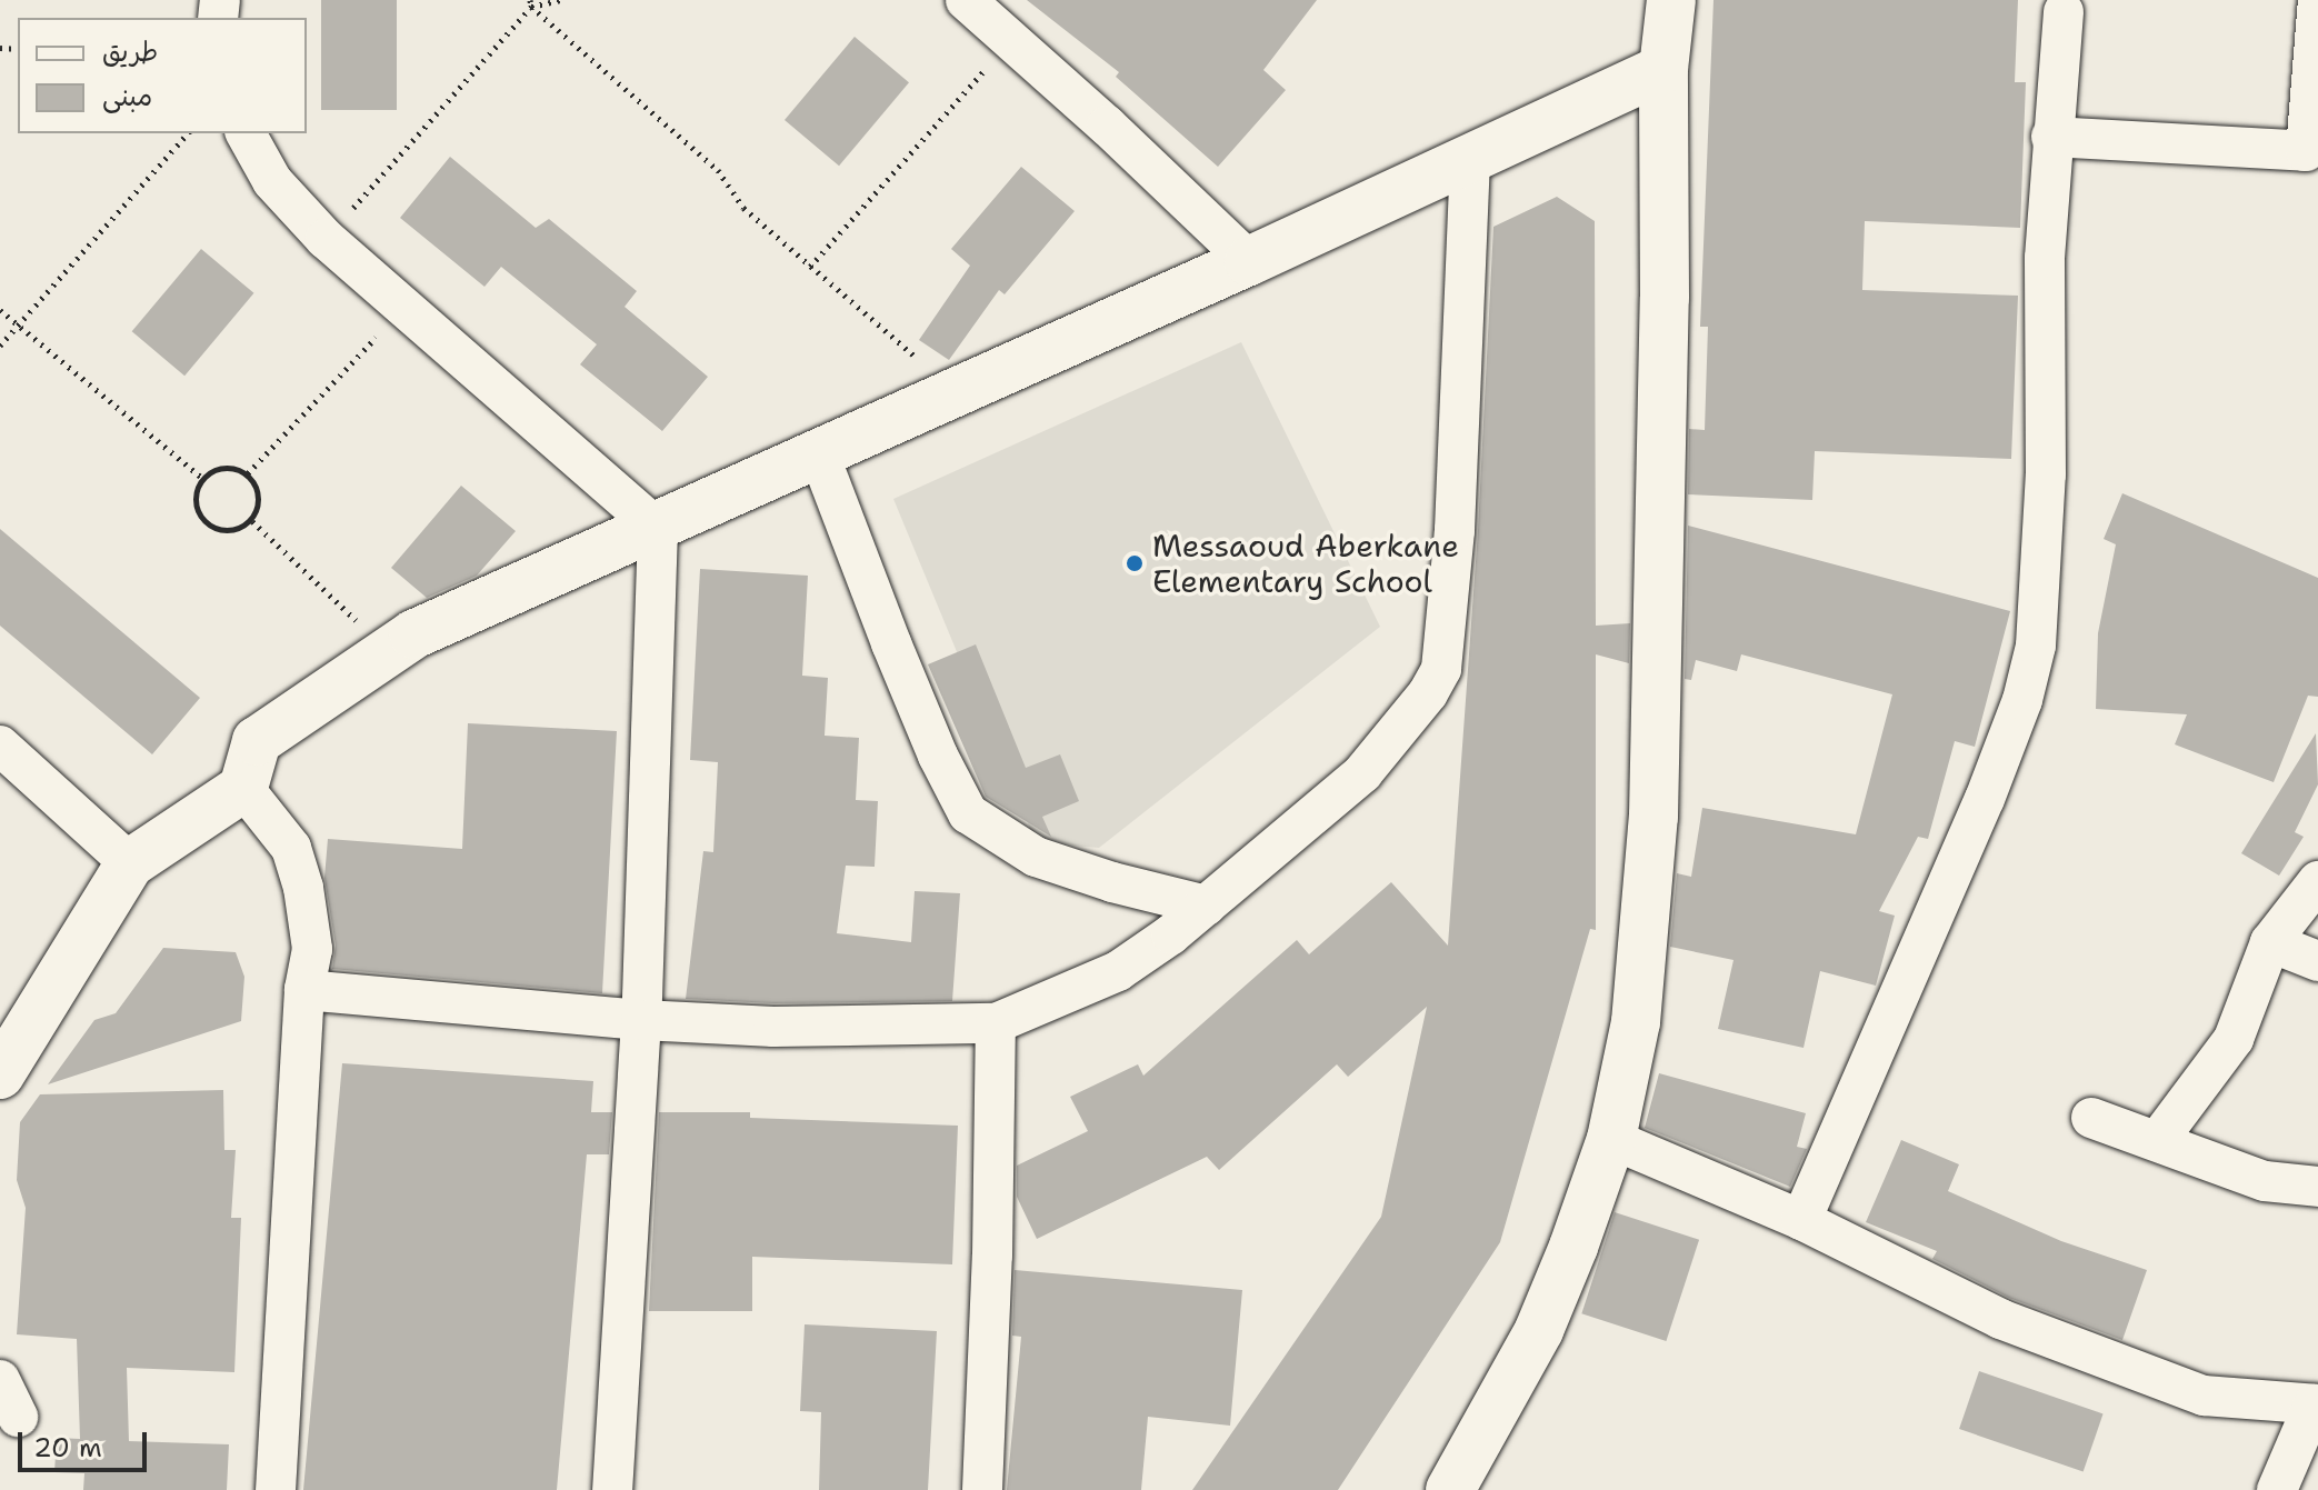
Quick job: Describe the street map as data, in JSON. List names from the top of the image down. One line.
{"places":["Messaoud Aberkane Elementary School"],"legend":["طريق","مبنى"],"scale_bar":"20 m"}
